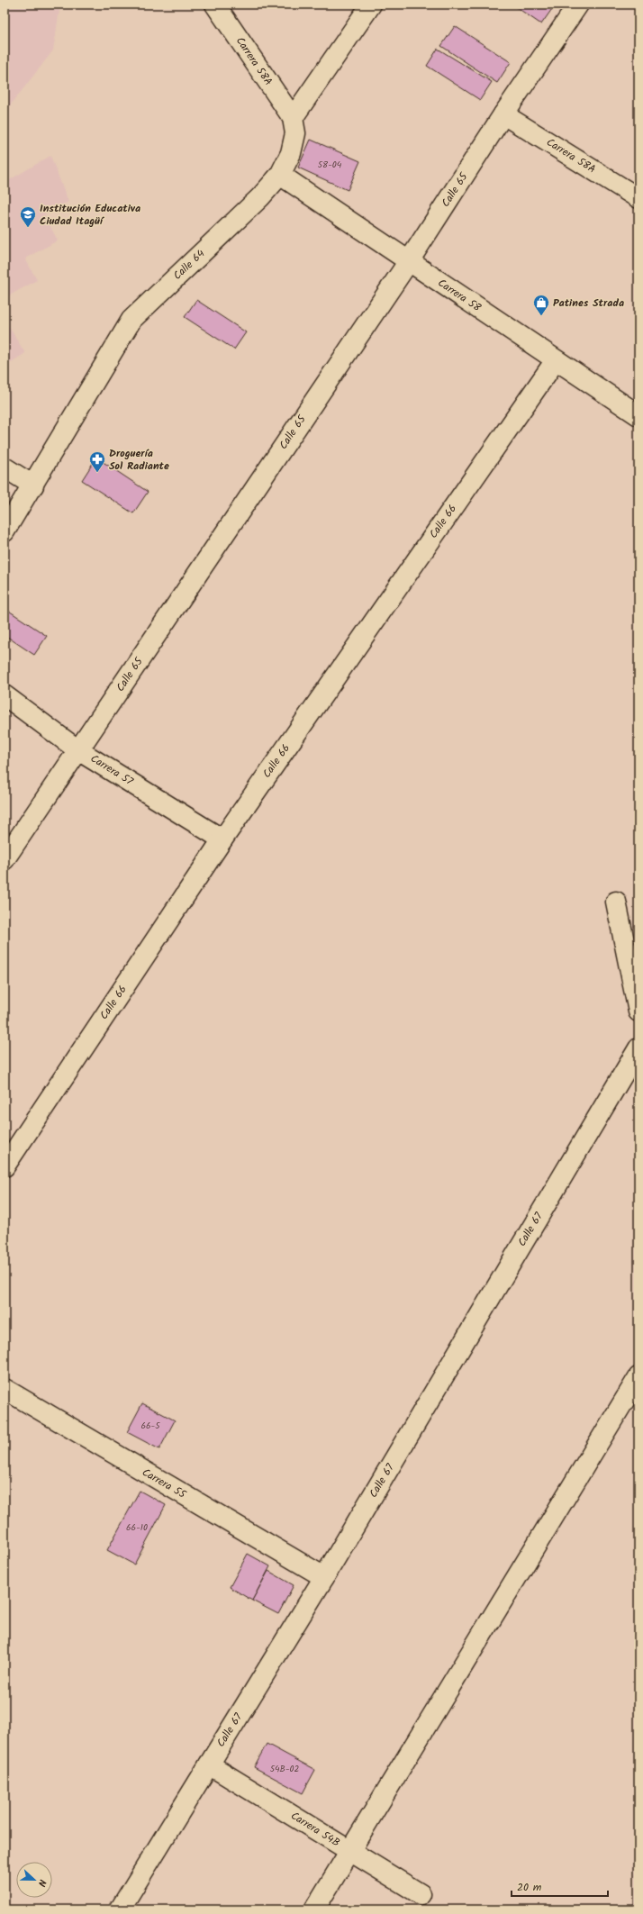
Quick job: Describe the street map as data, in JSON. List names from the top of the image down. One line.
{"streets":{"street":["Carrera 58A","Calle 65","Calle 64","Carrera 58","Calle 66","Carrera 57","Calle 67","Carrera 55","Carrera 54B"]},"crossings":[["Carrera 58A","Calle 65"],["Carrera 58A","Calle 64"],["Calle 65","Carrera 58"],["Calle 65","Carrera 57"],["Calle 64","Carrera 58"],["Carrera 58","Calle 66"],["Calle 66","Carrera 57"],["Calle 67","Carrera 55"],["Calle 67","Carrera 54B"]],"places":{"school or university":["Institución Educativa Ciudad Itagüí"],"shop":["Patines Strada"],"pharmacy":["Droguería Sol Radiante"]},"house_numbers":["58-04","66-5","66-10","54B-02"],"scale_bar":"20 m","north":"right"}
